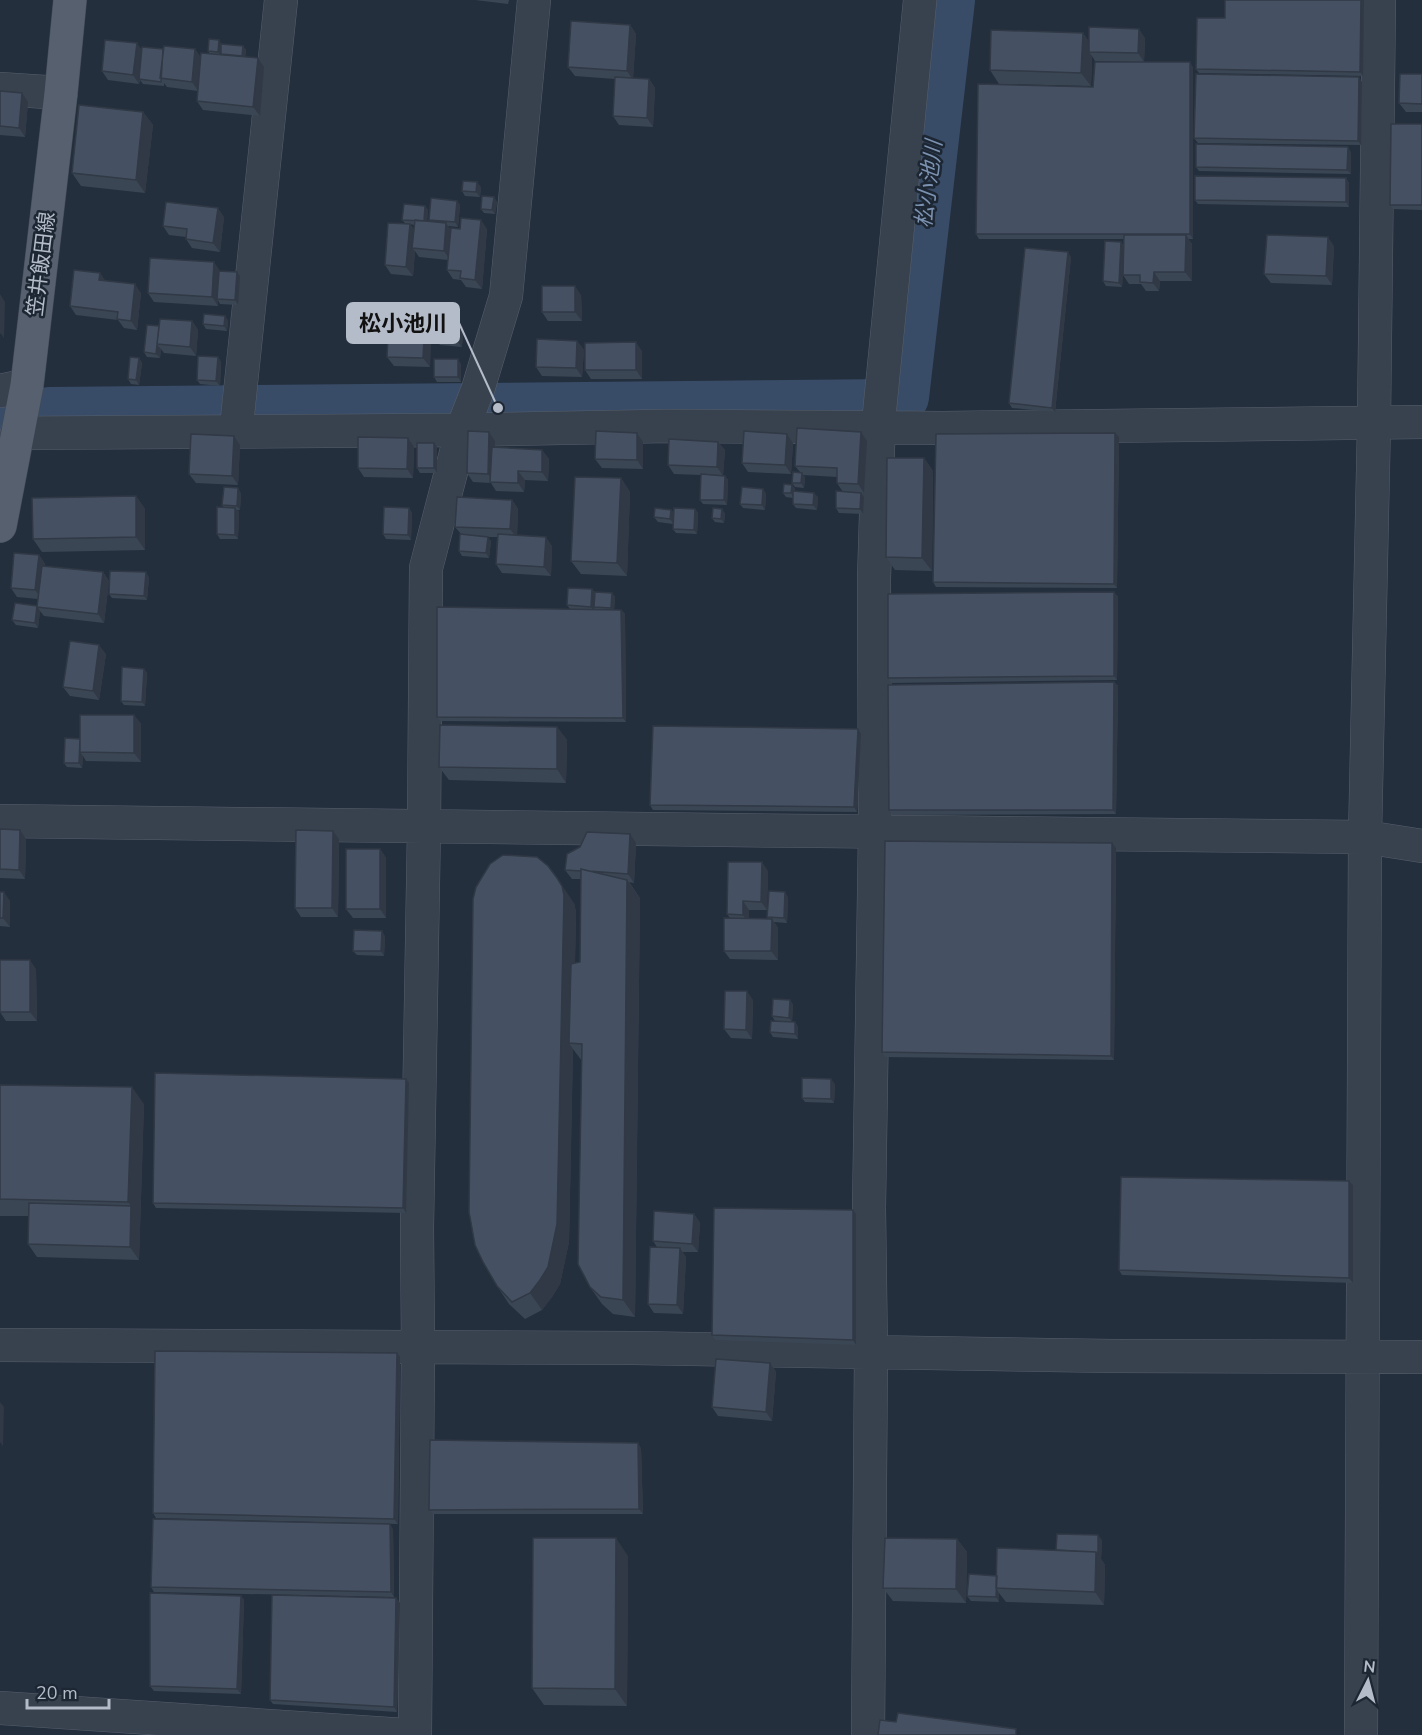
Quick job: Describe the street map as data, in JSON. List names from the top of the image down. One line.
{"streets":{"main road":["笠井飯田線"]},"water":["松小池川"],"places":["松小池川"],"scale_bar":"20 m","north":"top"}
